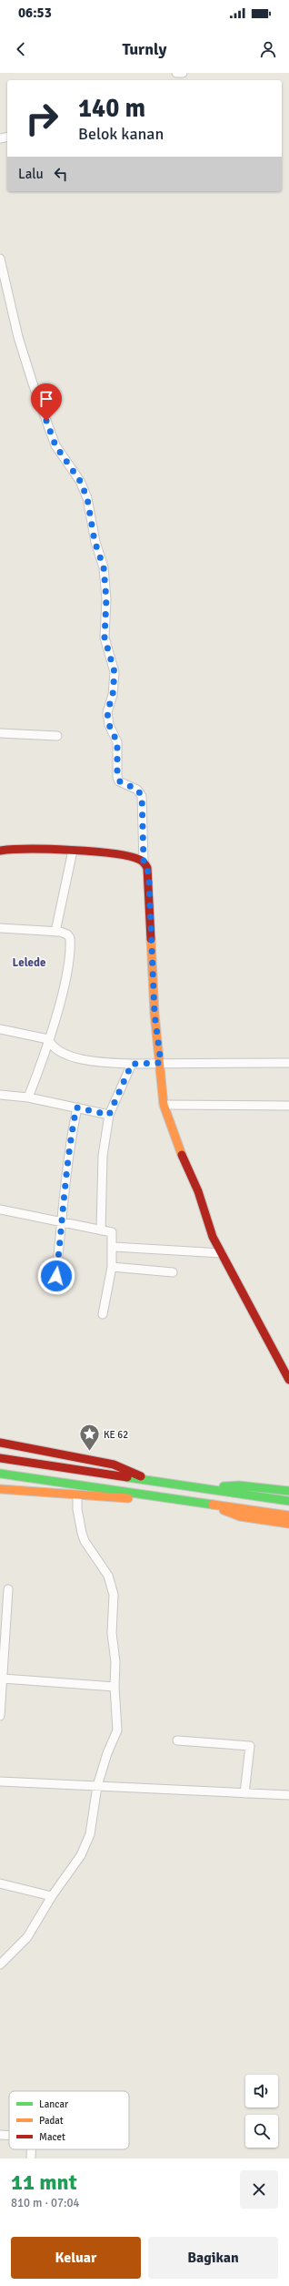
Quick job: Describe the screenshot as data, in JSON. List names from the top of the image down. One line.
{"districts":["Lelede"],"places":{"place":["KE 62"]},"legend":["Lancar","Padat","Macet"],"page":{"status":"06:53","header":"Turnly","turn":["140 m","Belok kanan"],"then":"Lalu","heading":["11 mnt","810 m · 07:04"],"buttons":["Keluar","Bagikan"]}}
